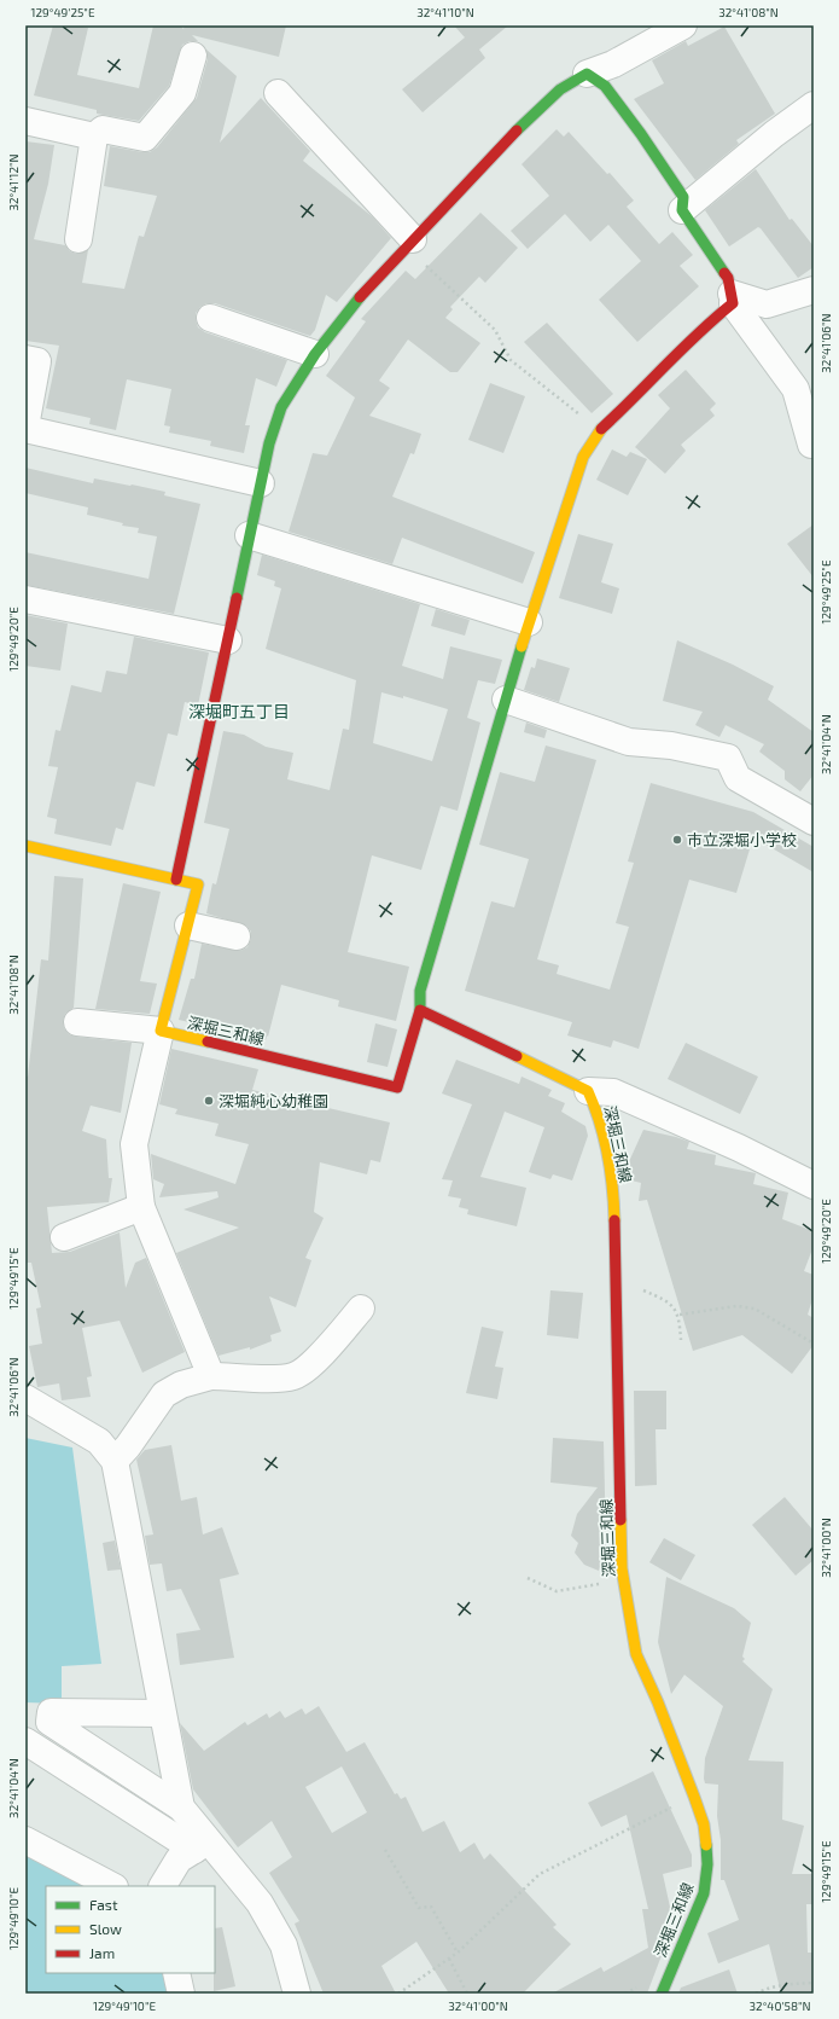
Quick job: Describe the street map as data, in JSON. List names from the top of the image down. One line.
{"streets":{"street":["深堀三和線"]},"districts":["深堀町五丁目"],"places":["市立深堀小学校","深堀純心幼稚園"],"legend":["Fast","Slow","Jam"],"coordinates":["129°49'25\"E","32°41'10\"N","32°41'08\"N","32°41'12\"N","32°41'06\"N","129°49'20\"E","32°41'04\"N","129°49'15\"E","32°41'00\"N","129°49'10\"E","32°40'58\"N"]}
